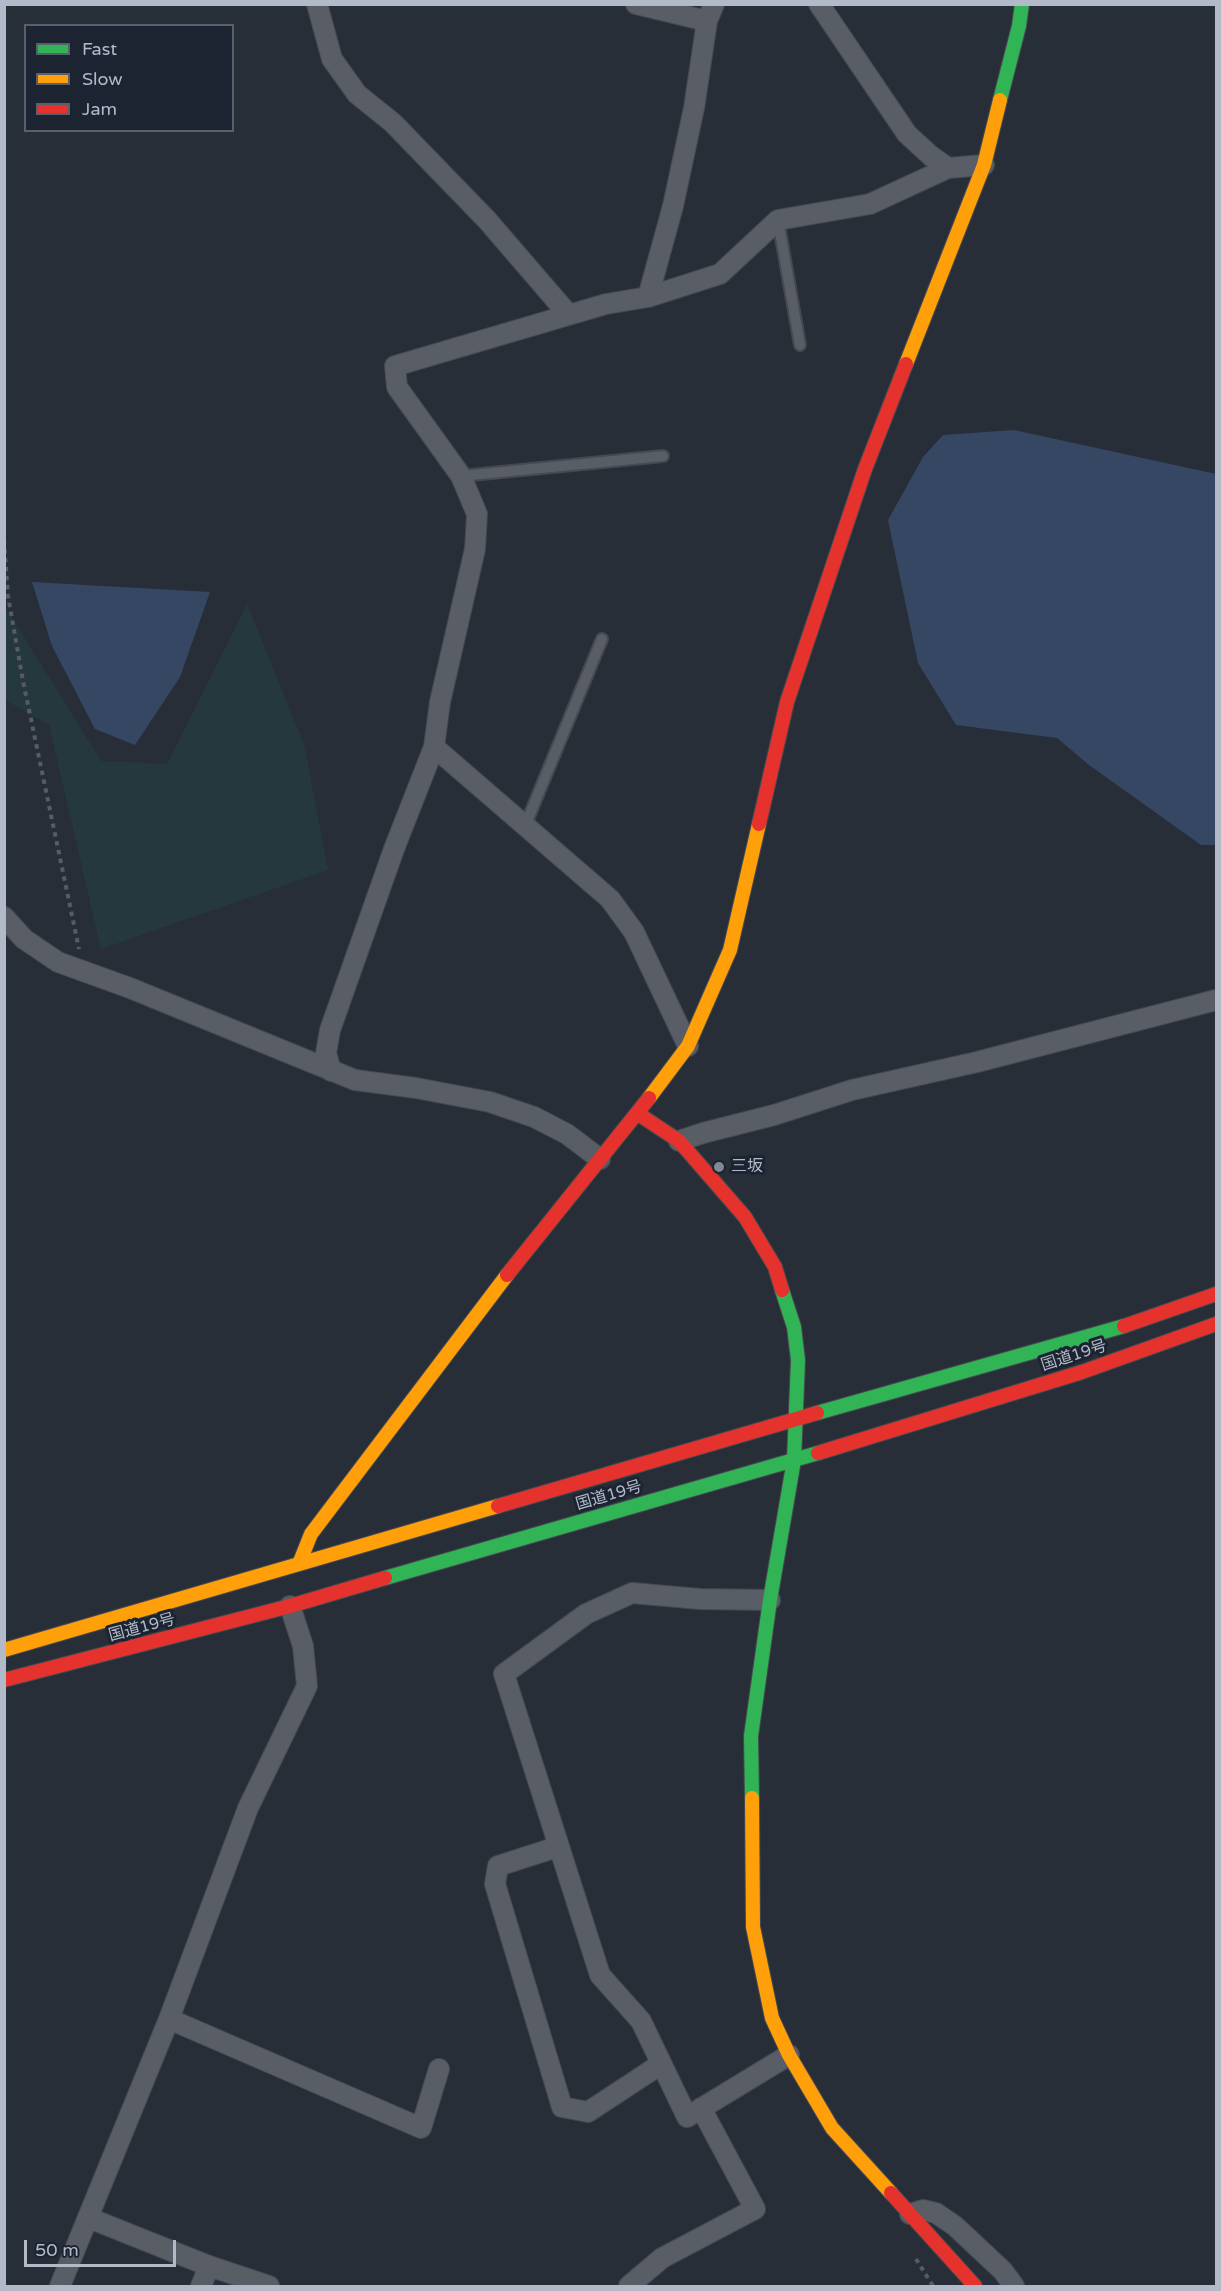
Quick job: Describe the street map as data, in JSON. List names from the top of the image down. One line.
{"streets":{"main road":["国道19号"]},"places":["三坂"],"legend":["Fast","Slow","Jam"],"scale_bar":"50 m"}
